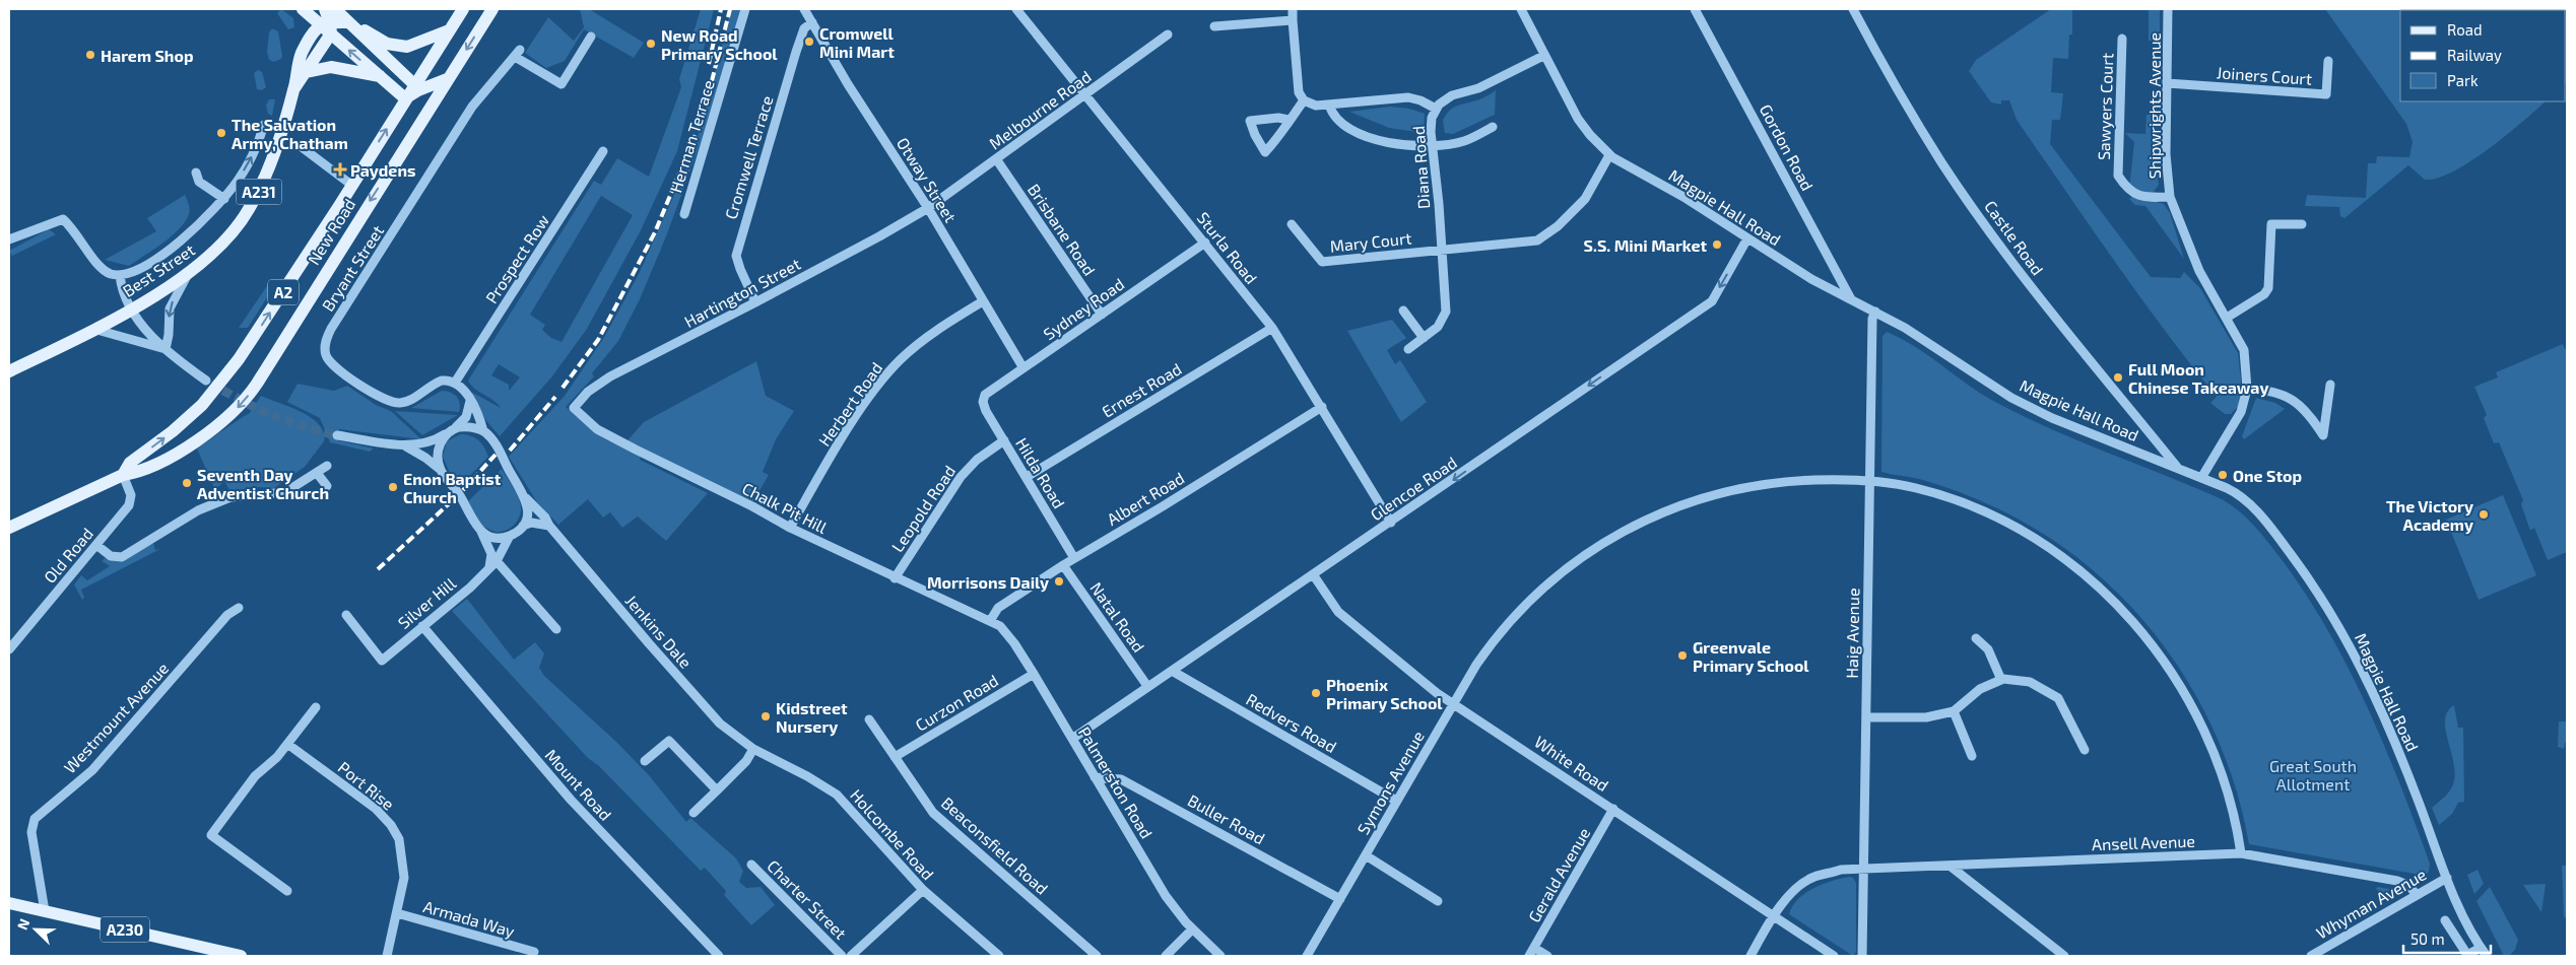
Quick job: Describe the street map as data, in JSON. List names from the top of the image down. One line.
{"streets":{"main road":["A231","New Road","Best Street","A2","A230"],"street":["Joiners Court","Shipwrights Avenue","Sawyers Court","Melbourne Road","Herman Terrace","Gordon Road","Cromwell Terrace","Diana Road","Otway Street","Magpie Hall Road","Brisbane Road","Castle Road","Mary Court","Sturla Road","Prospect Row","Bryant Street","Hartington Street","Sydney Road","Ernest Road","Herbert Road","Hilda Road","Glencoe Road","Albert Road","Chalk Pit Hill","Leopold Road","Old Road","Silver Hill","Natal Road","Jenkins Dale","Haig Avenue","Curzon Road","Westmount Avenue","Redvers Road","White Road","Palmerston Road","Symons Avenue","Mount Road","Port Rise","Buller Road","Holcombe Road","Ansell Avenue","Beaconsfield Road","Gerald Avenue","Charter Street","Whyman Avenue","Armada Way"]},"crossings":[["Joiners Court","Shipwrights Avenue"],["Shipwrights Avenue","Sawyers Court"],["Shipwrights Avenue","Magpie Hall Road"],["Melbourne Road","Otway Street"],["Melbourne Road","Brisbane Road"],["Melbourne Road","Sturla Road"],["Melbourne Road","Hartington Street"],["Gordon Road","Magpie Hall Road"],["Cromwell Terrace","Otway Street"],["Cromwell Terrace","Hartington Street"],["Diana Road","Magpie Hall Road"],["Diana Road","Mary Court"],["Otway Street","Hartington Street"],["Otway Street","Sydney Road"],["Otway Street","Herbert Road"],["Magpie Hall Road","Castle Road"],["Magpie Hall Road","Glencoe Road"],["Magpie Hall Road","Haig Avenue"],["Magpie Hall Road","Whyman Avenue"],["Brisbane Road","Sydney Road"],["New Road","Old Road"],["Sturla Road","Sydney Road"],["Sturla Road","Ernest Road"],["Sturla Road","Glencoe Road"],["Sturla Road","Albert Road"],["Prospect Row","Bryant Street"],["Hartington Street","Chalk Pit Hill"],["Sydney Road","Hilda Road"],["Ernest Road","Hilda Road"],["Herbert Road","Chalk Pit Hill"],["Hilda Road","Albert Road"],["Hilda Road","Leopold Road"],["Glencoe Road","Natal Road"],["Glencoe Road","Redvers Road"],["Glencoe Road","White Road"],["Glencoe Road","Palmerston Road"],["Albert Road","Chalk Pit Hill"],["Albert Road","Natal Road"],["Albert Road","Palmerston Road"],["Chalk Pit Hill","Leopold Road"],["Chalk Pit Hill","Palmerston Road"],["Silver Hill","Mount Road"],["Jenkins Dale","Holcombe Road"],["Haig Avenue","Symons Avenue"],["Haig Avenue","Ansell Avenue"],["Curzon Road","Palmerston Road"],["Curzon Road","Beaconsfield Road"],["Westmount Avenue","A230"],["Redvers Road","Symons Avenue"],["White Road","Symons Avenue"],["White Road","Ansell Avenue"],["White Road","Gerald Avenue"],["Palmerston Road","Buller Road"],["Symons Avenue","Buller Road"],["Symons Avenue","Ansell Avenue"],["Port Rise","Armada Way"],["Ansell Avenue","Whyman Avenue"]],"one_way":["Glencoe Road"],"parks":["Great South Allotment"],"places":{"other":["Cromwell Mini Mart","New Road Primary School","Harem Shop","The Salvation Army, Chatham","S.S. Mini Market","Full Moon Chinese Takeaway","One Stop","Seventh Day Adventist Church","Enon Baptist Church","The Victory Academy","Morrisons Daily","Greenvale Primary School","Phoenix Primary School","Kidstreet Nursery"],"health":["Paydens"]},"legend":["Road","Railway","Park"],"scale_bar":"50 m","north":"top left"}
